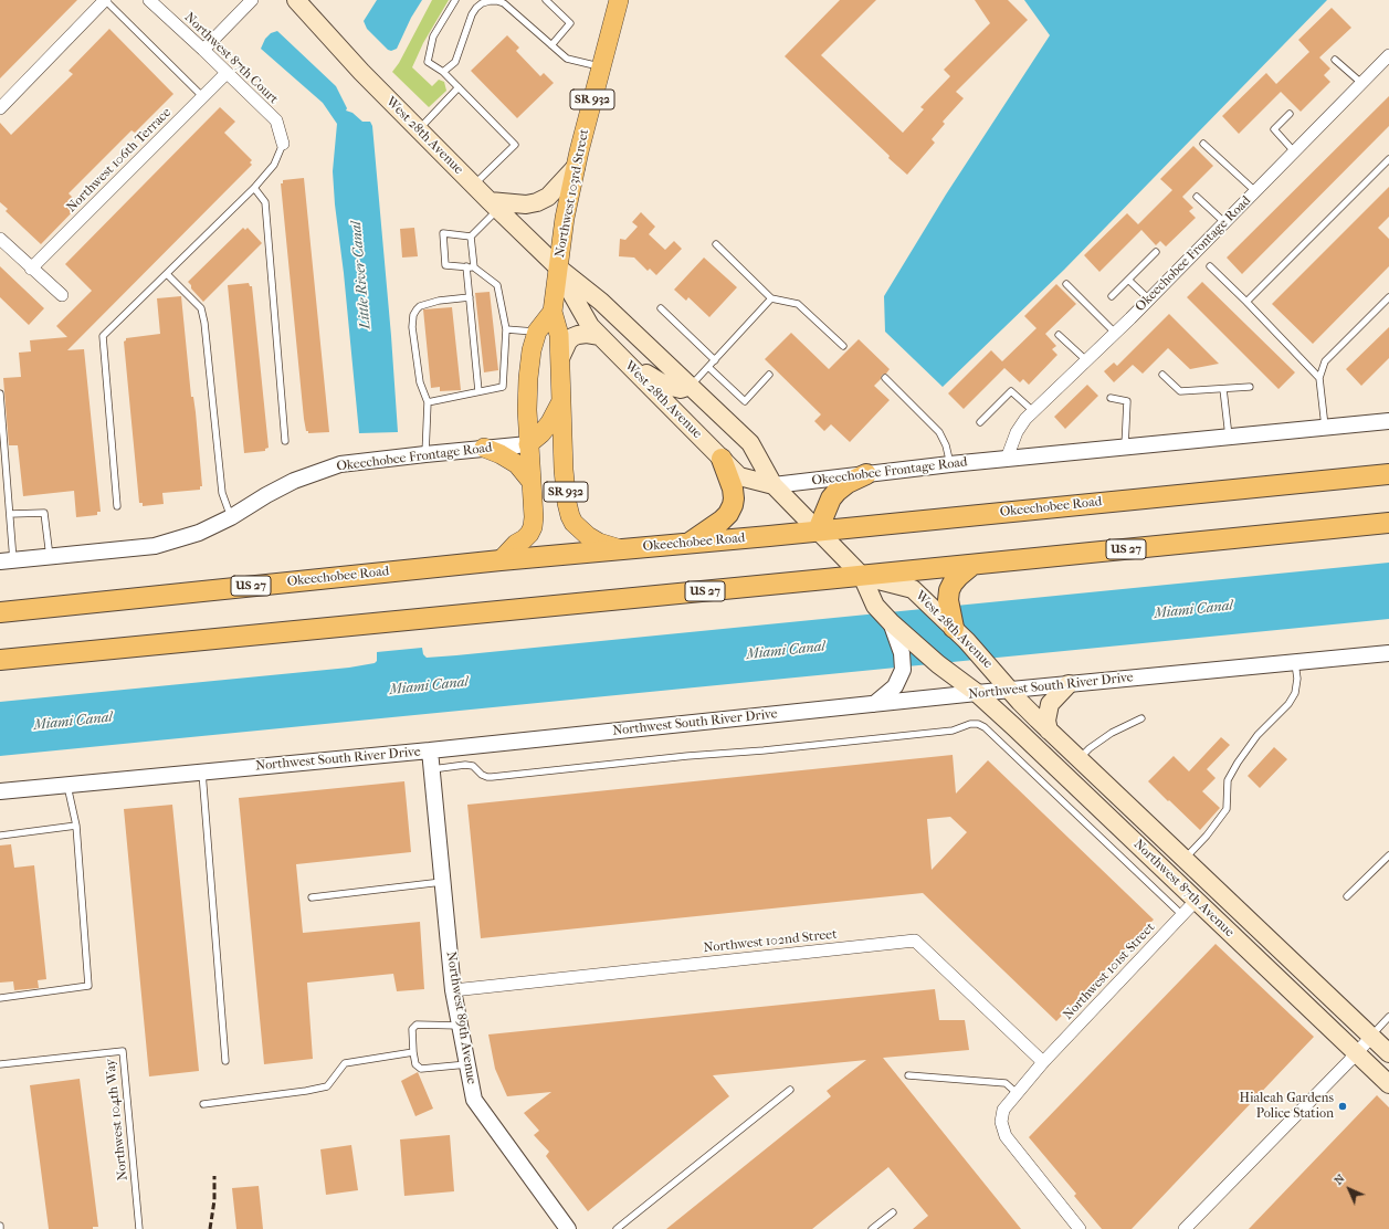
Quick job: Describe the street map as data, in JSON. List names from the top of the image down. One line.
{"streets":{"highway":["Okeechobee Road","US 27"],"main road":["SR 932","West 28th Avenue","Northwest 103rd Street","Northwest 87th Avenue"],"street":["Northwest 87th Court","Northwest 106th Terrace","Okeechobee Frontage Road","Northwest South River Drive","Northwest 102nd Street","Northwest 101st Street","Northwest 89th Avenue"],"lane":["Northwest 104th Way"]},"crossings":[["Northwest 87th Court","Northwest 106th Terrace"],["SR 932","Northwest 103rd Street"],["SR 932","Okeechobee Frontage Road"],["SR 932","Okeechobee Road"],["West 28th Avenue","Northwest 103rd Street"],["West 28th Avenue","Okeechobee Frontage Road"],["West 28th Avenue","Okeechobee Road"],["West 28th Avenue","US 27"],["West 28th Avenue","Northwest South River Drive"],["West 28th Avenue","Northwest 87th Avenue"],["Northwest South River Drive","Northwest 87th Avenue"],["Northwest South River Drive","Northwest 89th Avenue"],["Northwest 87th Avenue","Northwest 101st Street"],["Northwest 102nd Street","Northwest 101st Street"],["Northwest 102nd Street","Northwest 89th Avenue"]],"water":["Little River Canal","Miami Canal"],"places":["Hialeah Gardens Police Station"],"north":"top left"}
